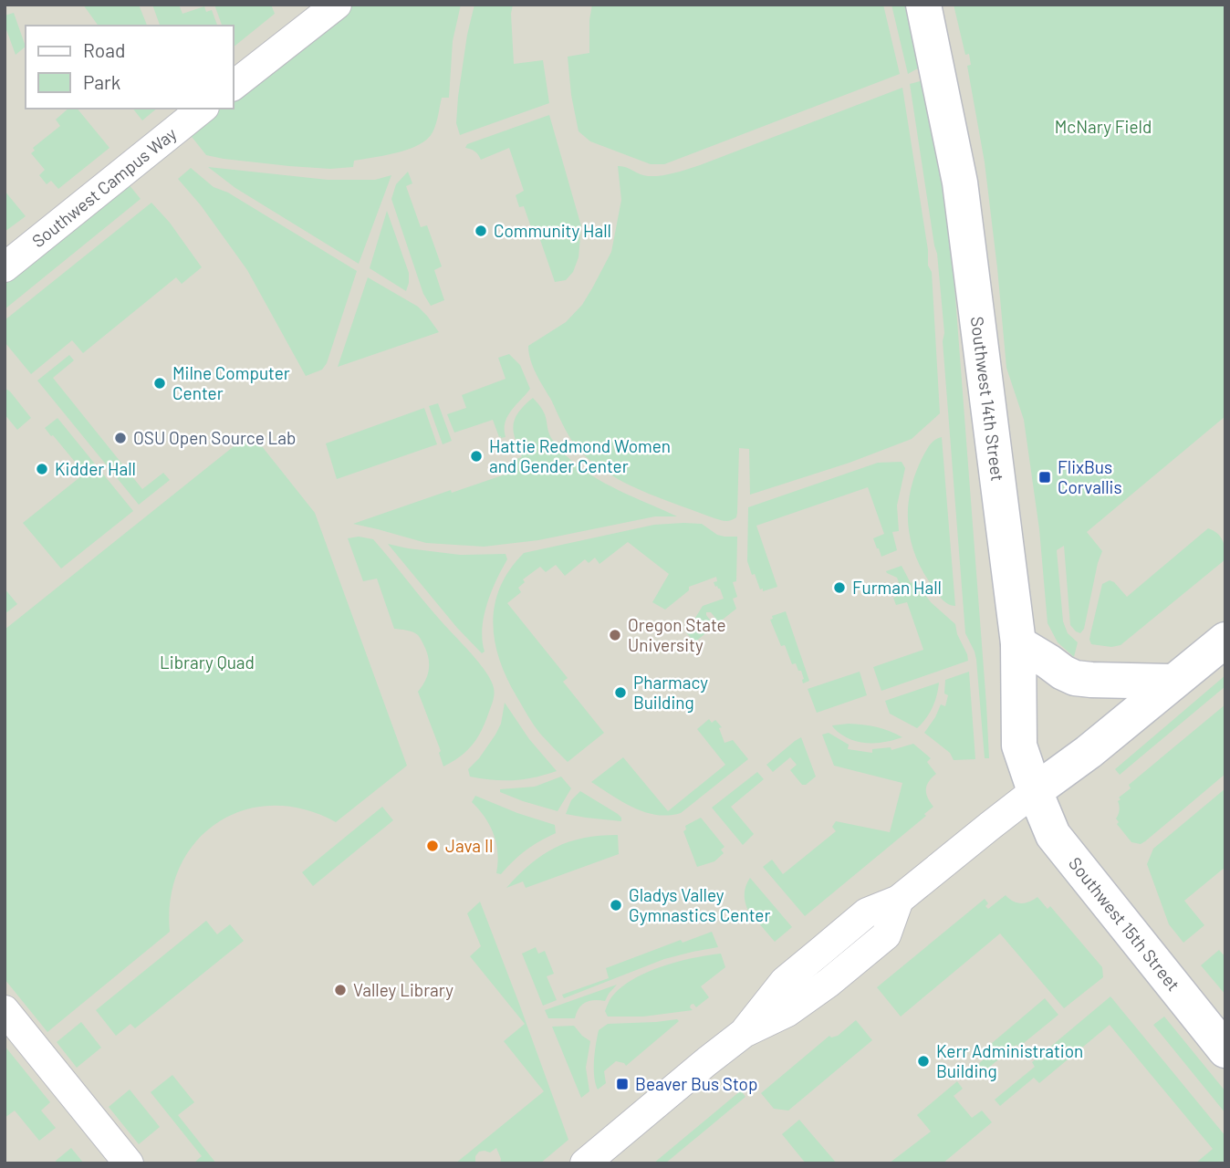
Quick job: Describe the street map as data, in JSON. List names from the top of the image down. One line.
{"streets":{"main road":["Southwest 14th Street","Southwest 15th Street"],"street":["Southwest Campus Way"]},"crossings":[["Southwest 14th Street","Southwest 15th Street"]],"parks":["McNary Field","Library Quad"],"places":{"other":["Community Hall","Milne Computer Center","OSU Open Source Lab","Hattie Redmond Women and Gender Center","Kidder Hall","Furman Hall","Oregon State University","Pharmacy Building","Java II","Gladys Valley Gymnastics Center","Valley Library","Kerr Administration Building"],"transit":["FlixBus Corvallis","Beaver Bus Stop"]},"legend":["Road","Park"]}
